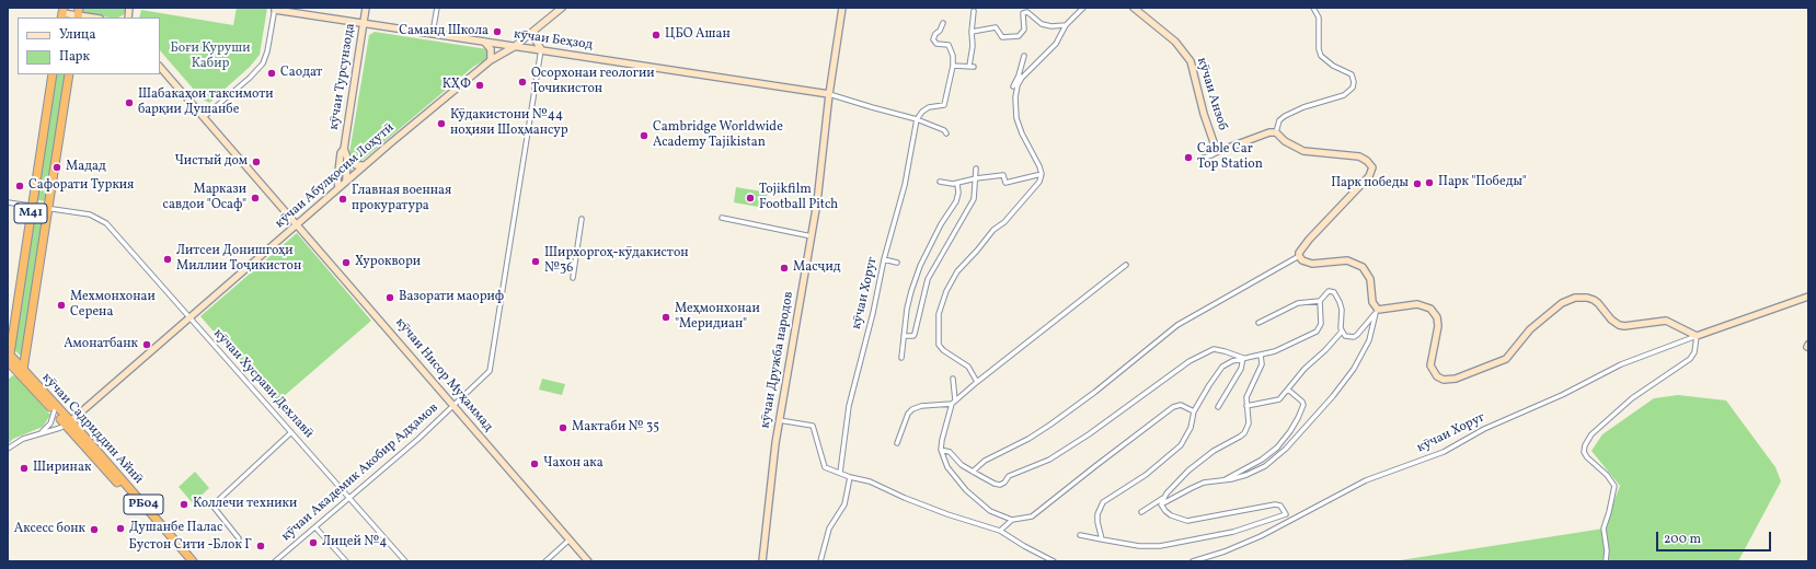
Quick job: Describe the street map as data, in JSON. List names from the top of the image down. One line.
{"streets":{"highway":["M41","кӯчаи Садриддин Айнӣ","РБ04"],"street":["кӯчаи Беҳзод","кӯчаи Турсунзода","кӯчаи Анзоб","кӯчаи Абулқосим Лоҳутӣ","кӯчаи Хоруг","кӯчаи Дружба народов","кӯчаи Нисор Муҳаммад","кӯчаи Хусрави Дехлавӣ","кӯчаи Академик Акобир Адҳамов"]},"crossings":[["кӯчаи Беҳзод","кӯчаи Турсунзода"],["кӯчаи Беҳзод","кӯчаи Абулқосим Лоҳутӣ"],["кӯчаи Беҳзод","кӯчаи Дружба народов"],["кӯчаи Беҳзод","кӯчаи Академик Акобир Адҳамов"],["кӯчаи Турсунзода","кӯчаи Абулқосим Лоҳутӣ"],["кӯчаи Абулқосим Лоҳутӣ","кӯчаи Нисор Муҳаммад"],["кӯчаи Абулқосим Лоҳутӣ","кӯчаи Хусрави Дехлавӣ"],["кӯчаи Абулқосим Лоҳутӣ","кӯчаи Садриддин Айнӣ"],["M41","кӯчаи Хусрави Дехлавӣ"],["M41","кӯчаи Садриддин Айнӣ"],["кӯчаи Нисор Муҳаммад","кӯчаи Академик Акобир Адҳамов"],["кӯчаи Хусрави Дехлавӣ","кӯчаи Академик Акобир Адҳамов"]],"parks":["Боғи Куруши Кабир"],"places":["Саманд Школа","ЦБО Ашан","Саодат","Осорхонаи геологии Точикистон","КҲФ","Шабакаҳои таксимоти барқии Душанбе","Кӯдакистони №44 ноҳияи Шоҳмансур","Cambridge Worldwide Academy Tajikistan","Cable Car Top Station","Чистый дом","Мадад","Парк \"Победы\"","Парк победы","Сафорати Туркия","Маркази савдои \"Осаф\"","Tojikfilm Football Pitch","Главная военная прокуратура","Литсеи Донишгоҳи Миллии Тоҷикистон","Ширхоргоҳ-кӯдакистон №36","Хуроквори","Масҷид","Вазорати маориф","Мехмонхонаи Серена","Меҳмонхонаи \"Меридиан\"","Амонатбанк","Мактаби № 35","Чахон ака","Ширинак","Коллечи техники","Душанбе Палас","Аксесс бонк","Лицей №4","Бустон Сити -Блок Г"],"legend":["Улица","Парк"],"scale_bar":"200 m"}
